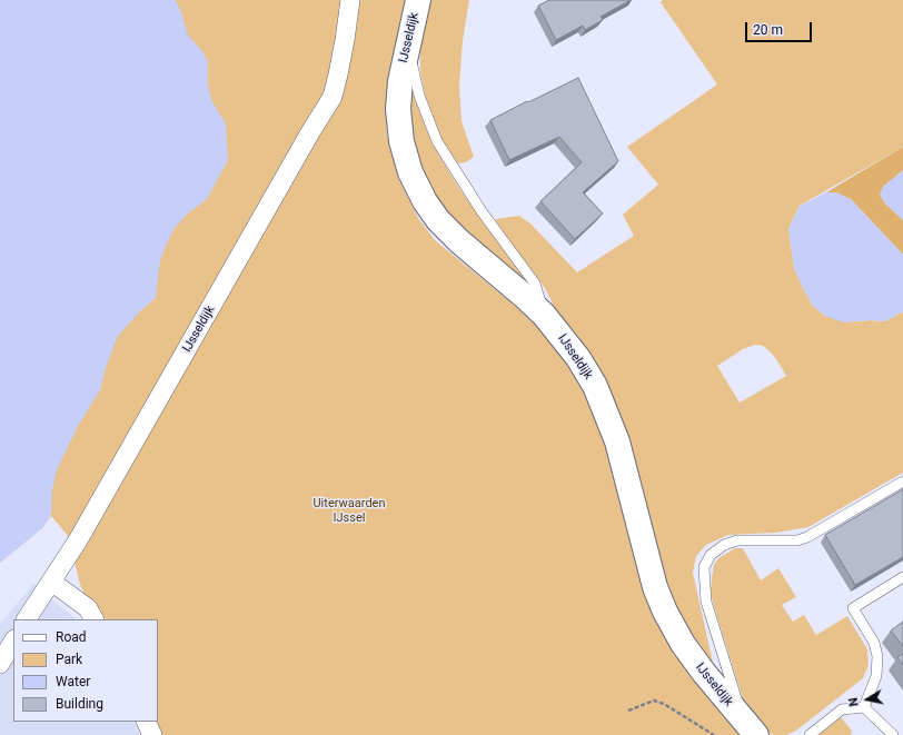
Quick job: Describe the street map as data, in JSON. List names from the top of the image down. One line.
{"streets":{"street":["IJsseldijk"]},"parks":["Uiterwaarden IJssel"],"legend":["Road","Park","Water","Building"],"scale_bar":"20 m","north":"left"}
